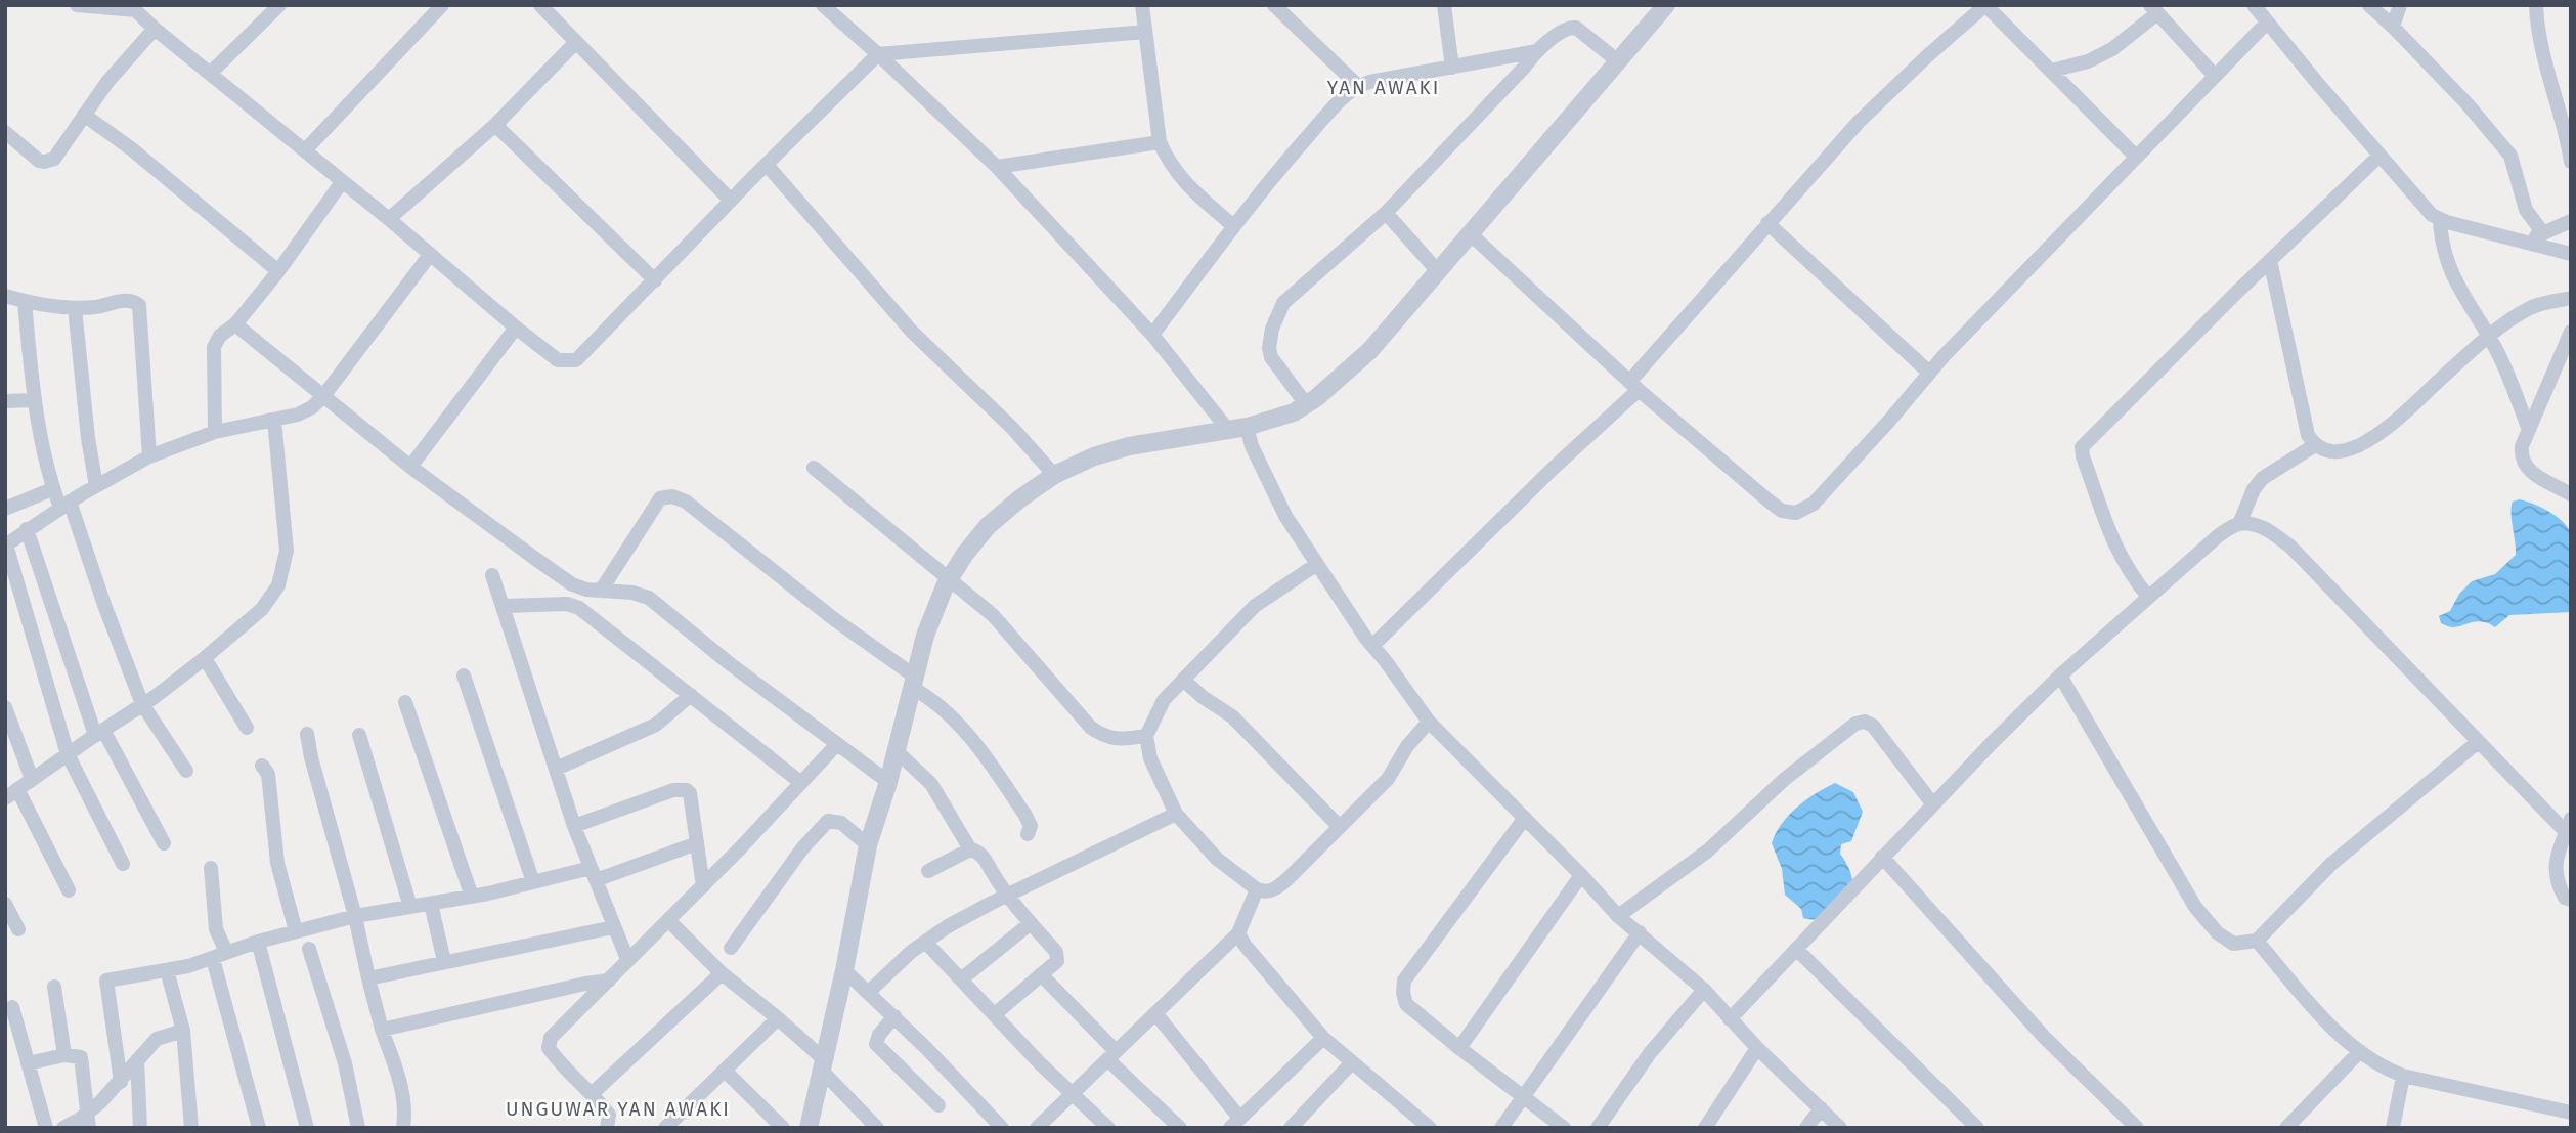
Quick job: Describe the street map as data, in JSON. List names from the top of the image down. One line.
{"districts":["YAN AWAKI","UNGUWAR YAN AWAKI"]}
